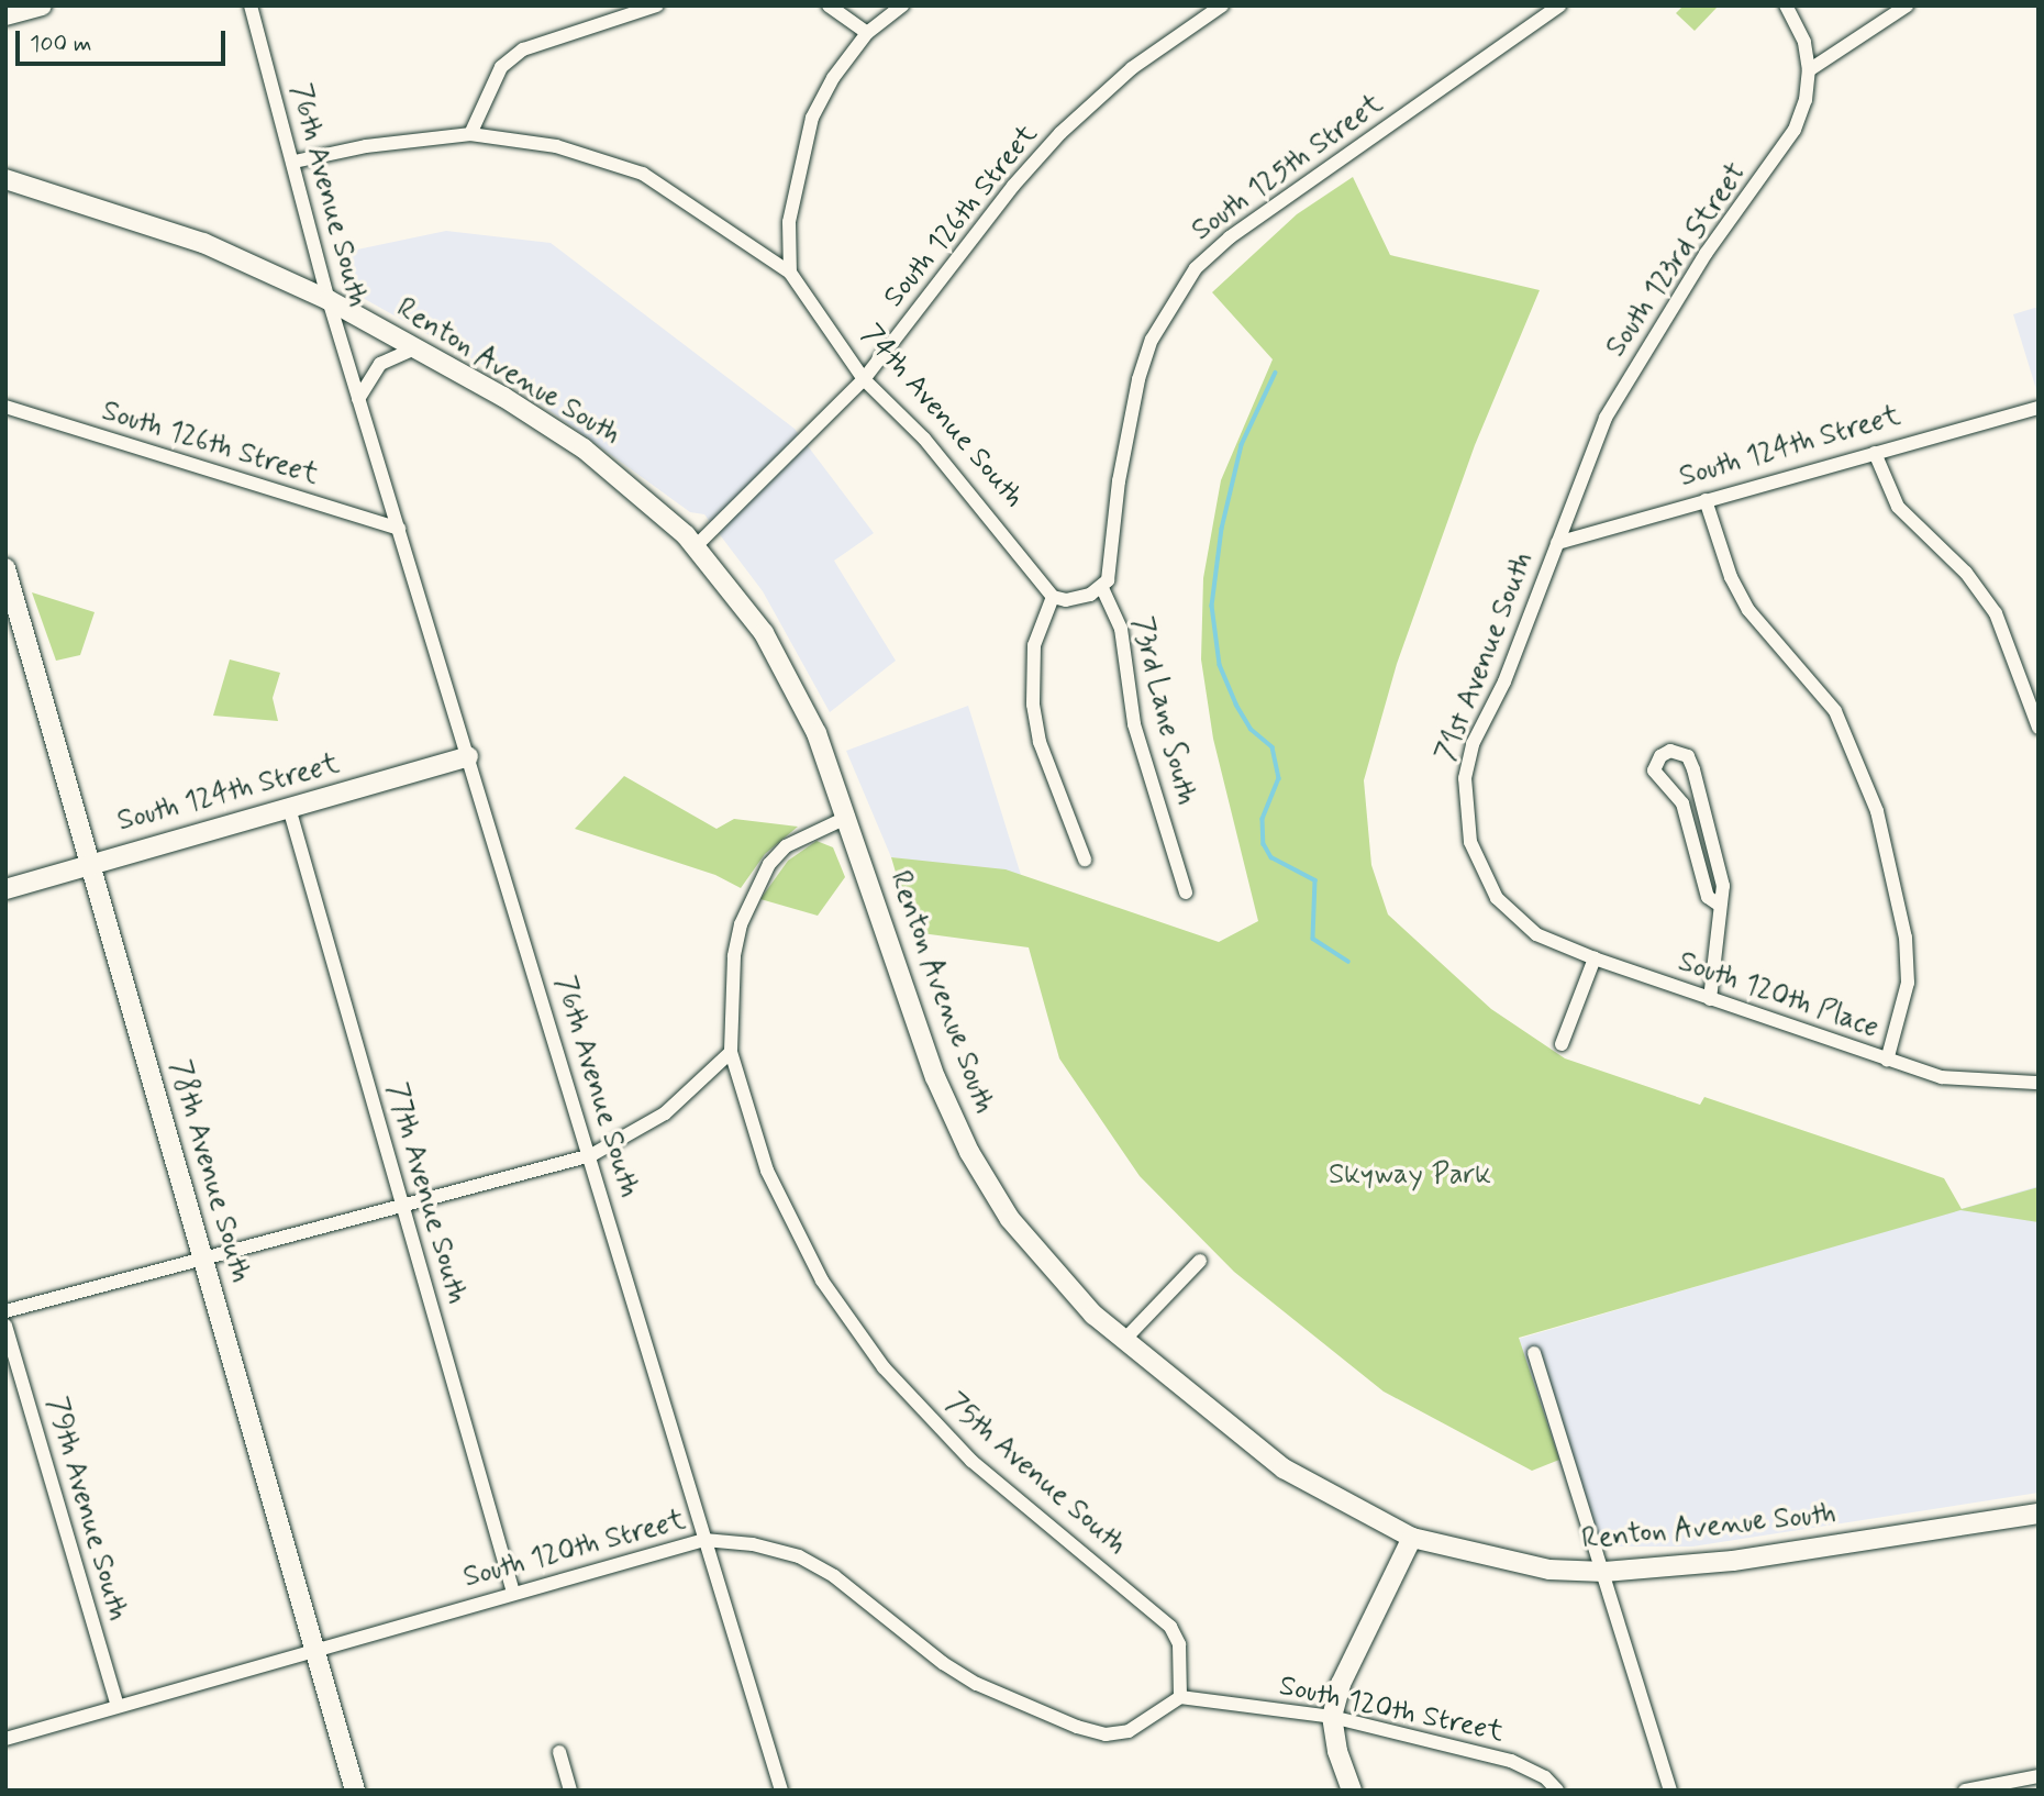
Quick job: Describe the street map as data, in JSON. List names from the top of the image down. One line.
{"streets":{"main road":["Renton Avenue South","South 124th Street","78th Avenue South"],"street":["South 125th Street","76th Avenue South","South 126th Street","South 123rd Street","74th Avenue South","71st Avenue South","73rd Lane South","South 120th Place","77th Avenue South","75th Avenue South","79th Avenue South","South 120th Street"]},"crossings":[["South 125th Street","73rd Lane South"],["76th Avenue South","South 126th Street"],["76th Avenue South","Renton Avenue South"],["76th Avenue South","South 124th Street"],["76th Avenue South","South 120th Street"],["South 126th Street","Renton Avenue South"],["South 126th Street","74th Avenue South"],["South 123rd Street","South 124th Street"],["South 123rd Street","71st Avenue South"],["Renton Avenue South","75th Avenue South"],["South 124th Street","71st Avenue South"],["South 124th Street","78th Avenue South"],["South 124th Street","77th Avenue South"],["71st Avenue South","South 120th Place"],["78th Avenue South","South 120th Street"],["77th Avenue South","South 120th Street"],["75th Avenue South","South 120th Street"],["79th Avenue South","South 120th Street"]],"parks":["Skyway Park"],"scale_bar":"100 m"}
